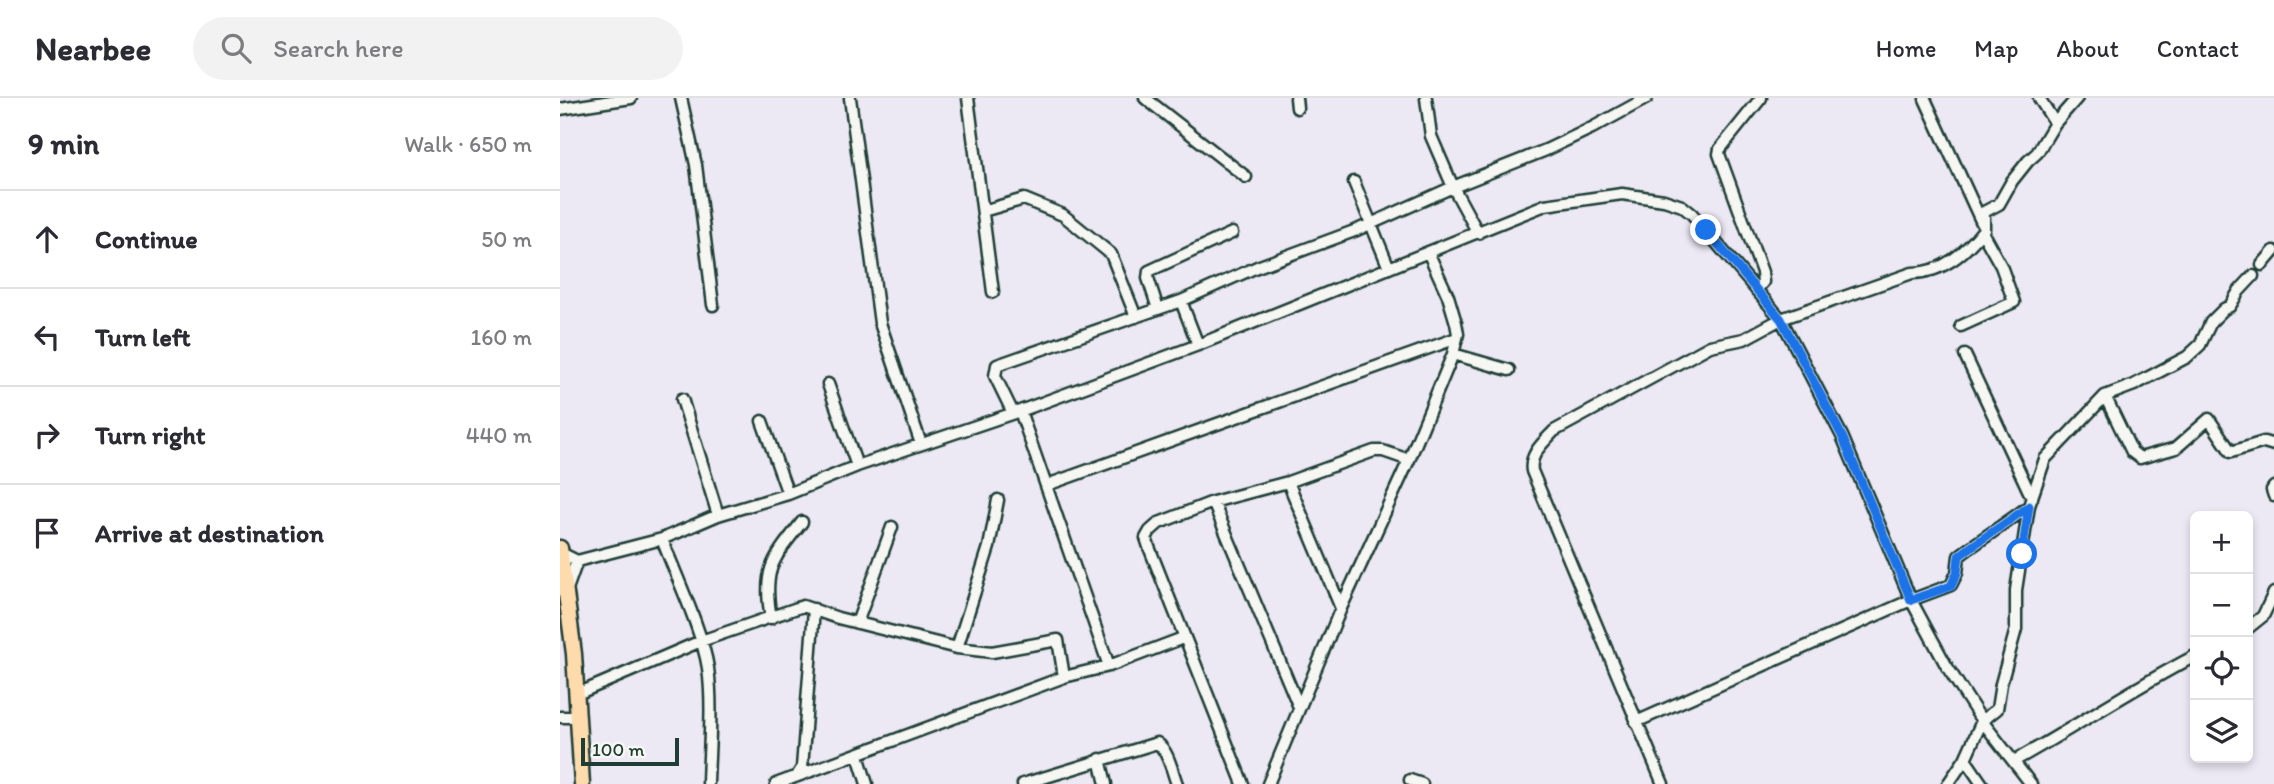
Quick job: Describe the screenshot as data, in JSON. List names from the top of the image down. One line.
{"scale_bar":"100 m","page":{"header":"Nearbee","search":"Search here","nav":["Home","Map","About","Contact"],"heading":["9 min","Walk · 650 m"],"list":[["Continue","50 m"],["Turn left","160 m"],["Turn right","440 m"],"Arrive at destination"],"map_buttons":["+","−"],"scale":"100 m"}}
